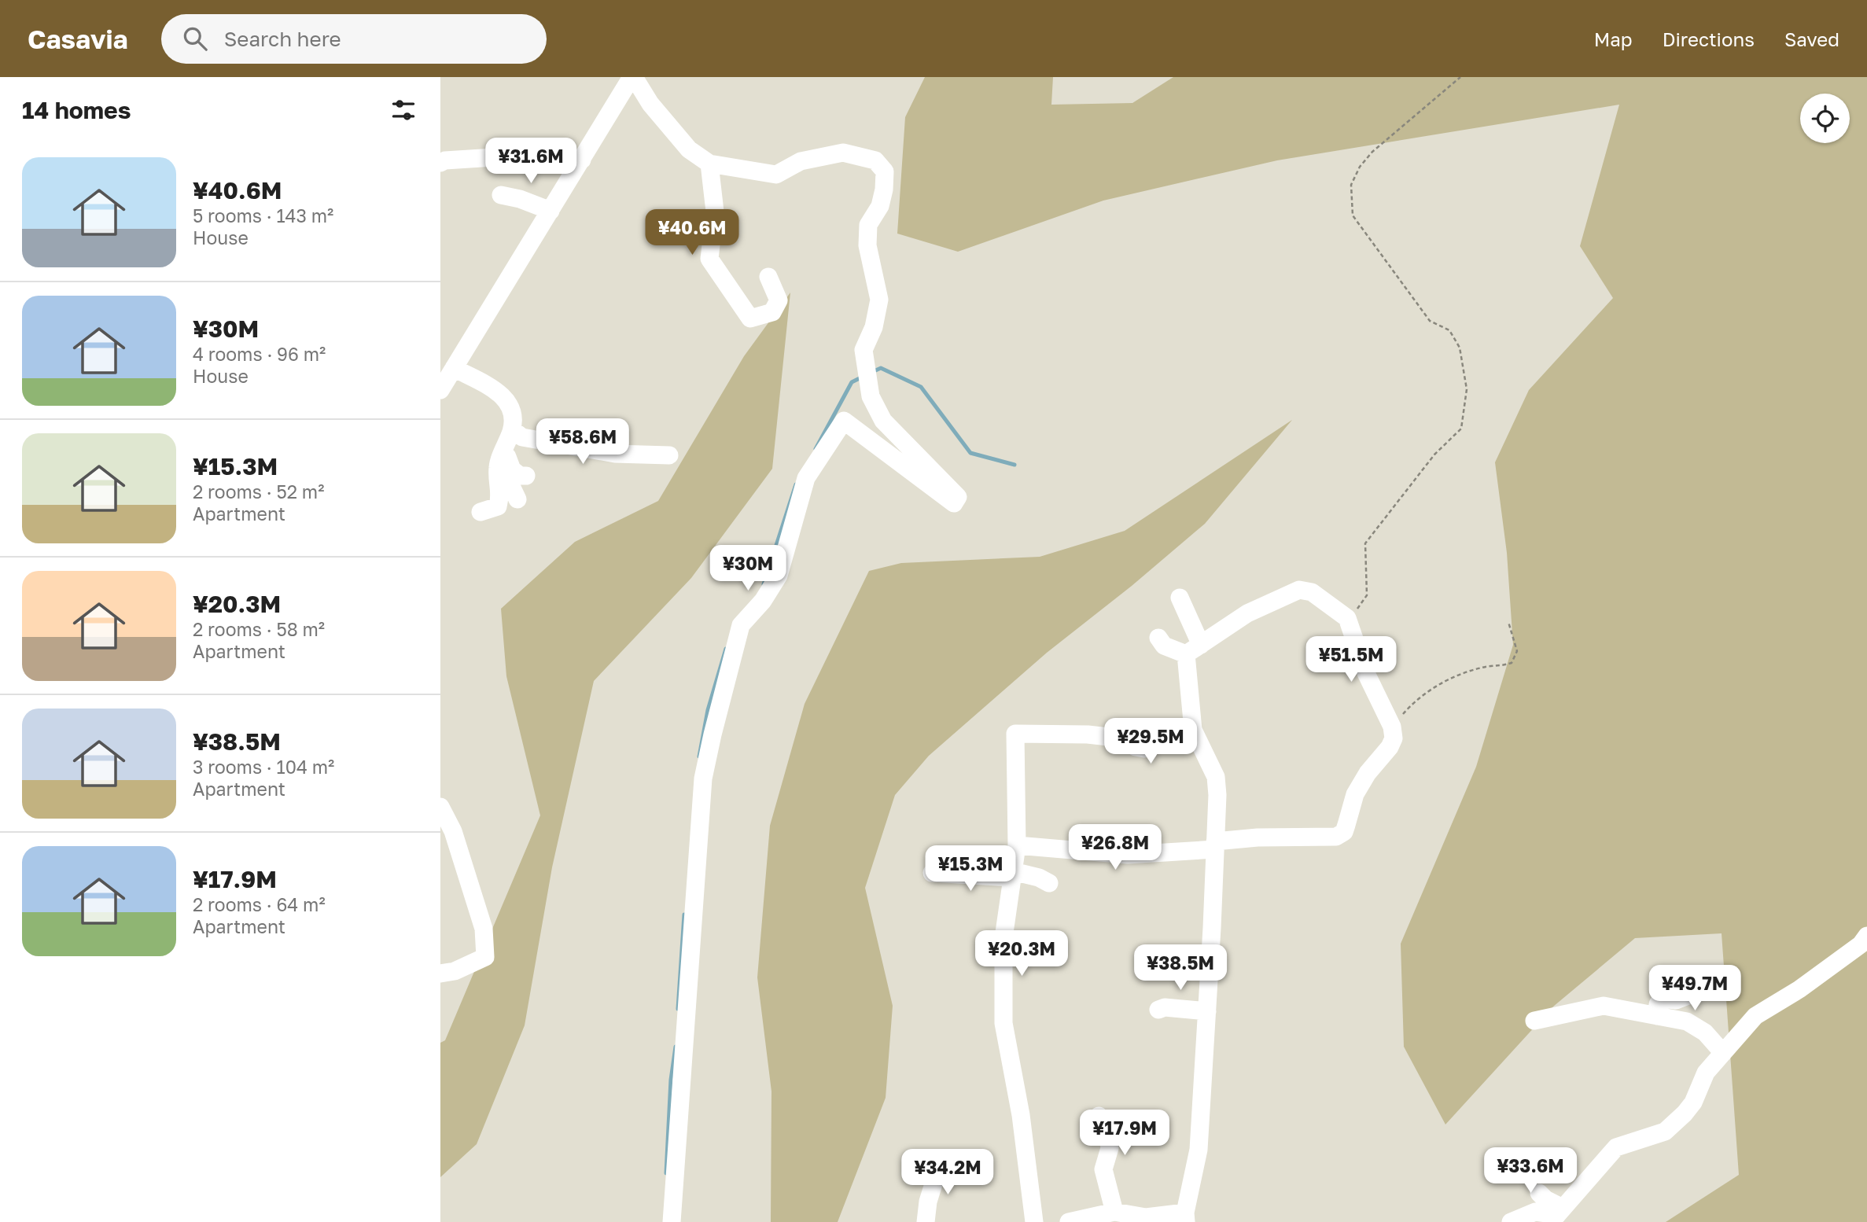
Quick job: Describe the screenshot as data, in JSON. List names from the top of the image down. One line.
{"page":{"header":"Casavia","search":"Search here","nav":["Map","Directions","Saved"],"heading":"14 homes","price":["¥31.6M","¥40.6M","¥58.6M","¥30M","¥51.5M","¥29.5M","¥26.8M","¥15.3M","¥20.3M","¥38.5M","¥49.7M","¥17.9M","¥33.6M","¥34.2M"],"list":[{"name":"¥40.6M","note":"5 rooms · 143 m² · House"},{"name":"¥30M","note":"4 rooms · 96 m² · House"},{"name":"¥15.3M","note":"2 rooms · 52 m² · Apartment"},{"name":"¥20.3M","note":"2 rooms · 58 m² · Apartment"},{"name":"¥38.5M","note":"3 rooms · 104 m² · Apartment"},{"name":"¥17.9M","note":"2 rooms · 64 m² · Apartment"}]}}
